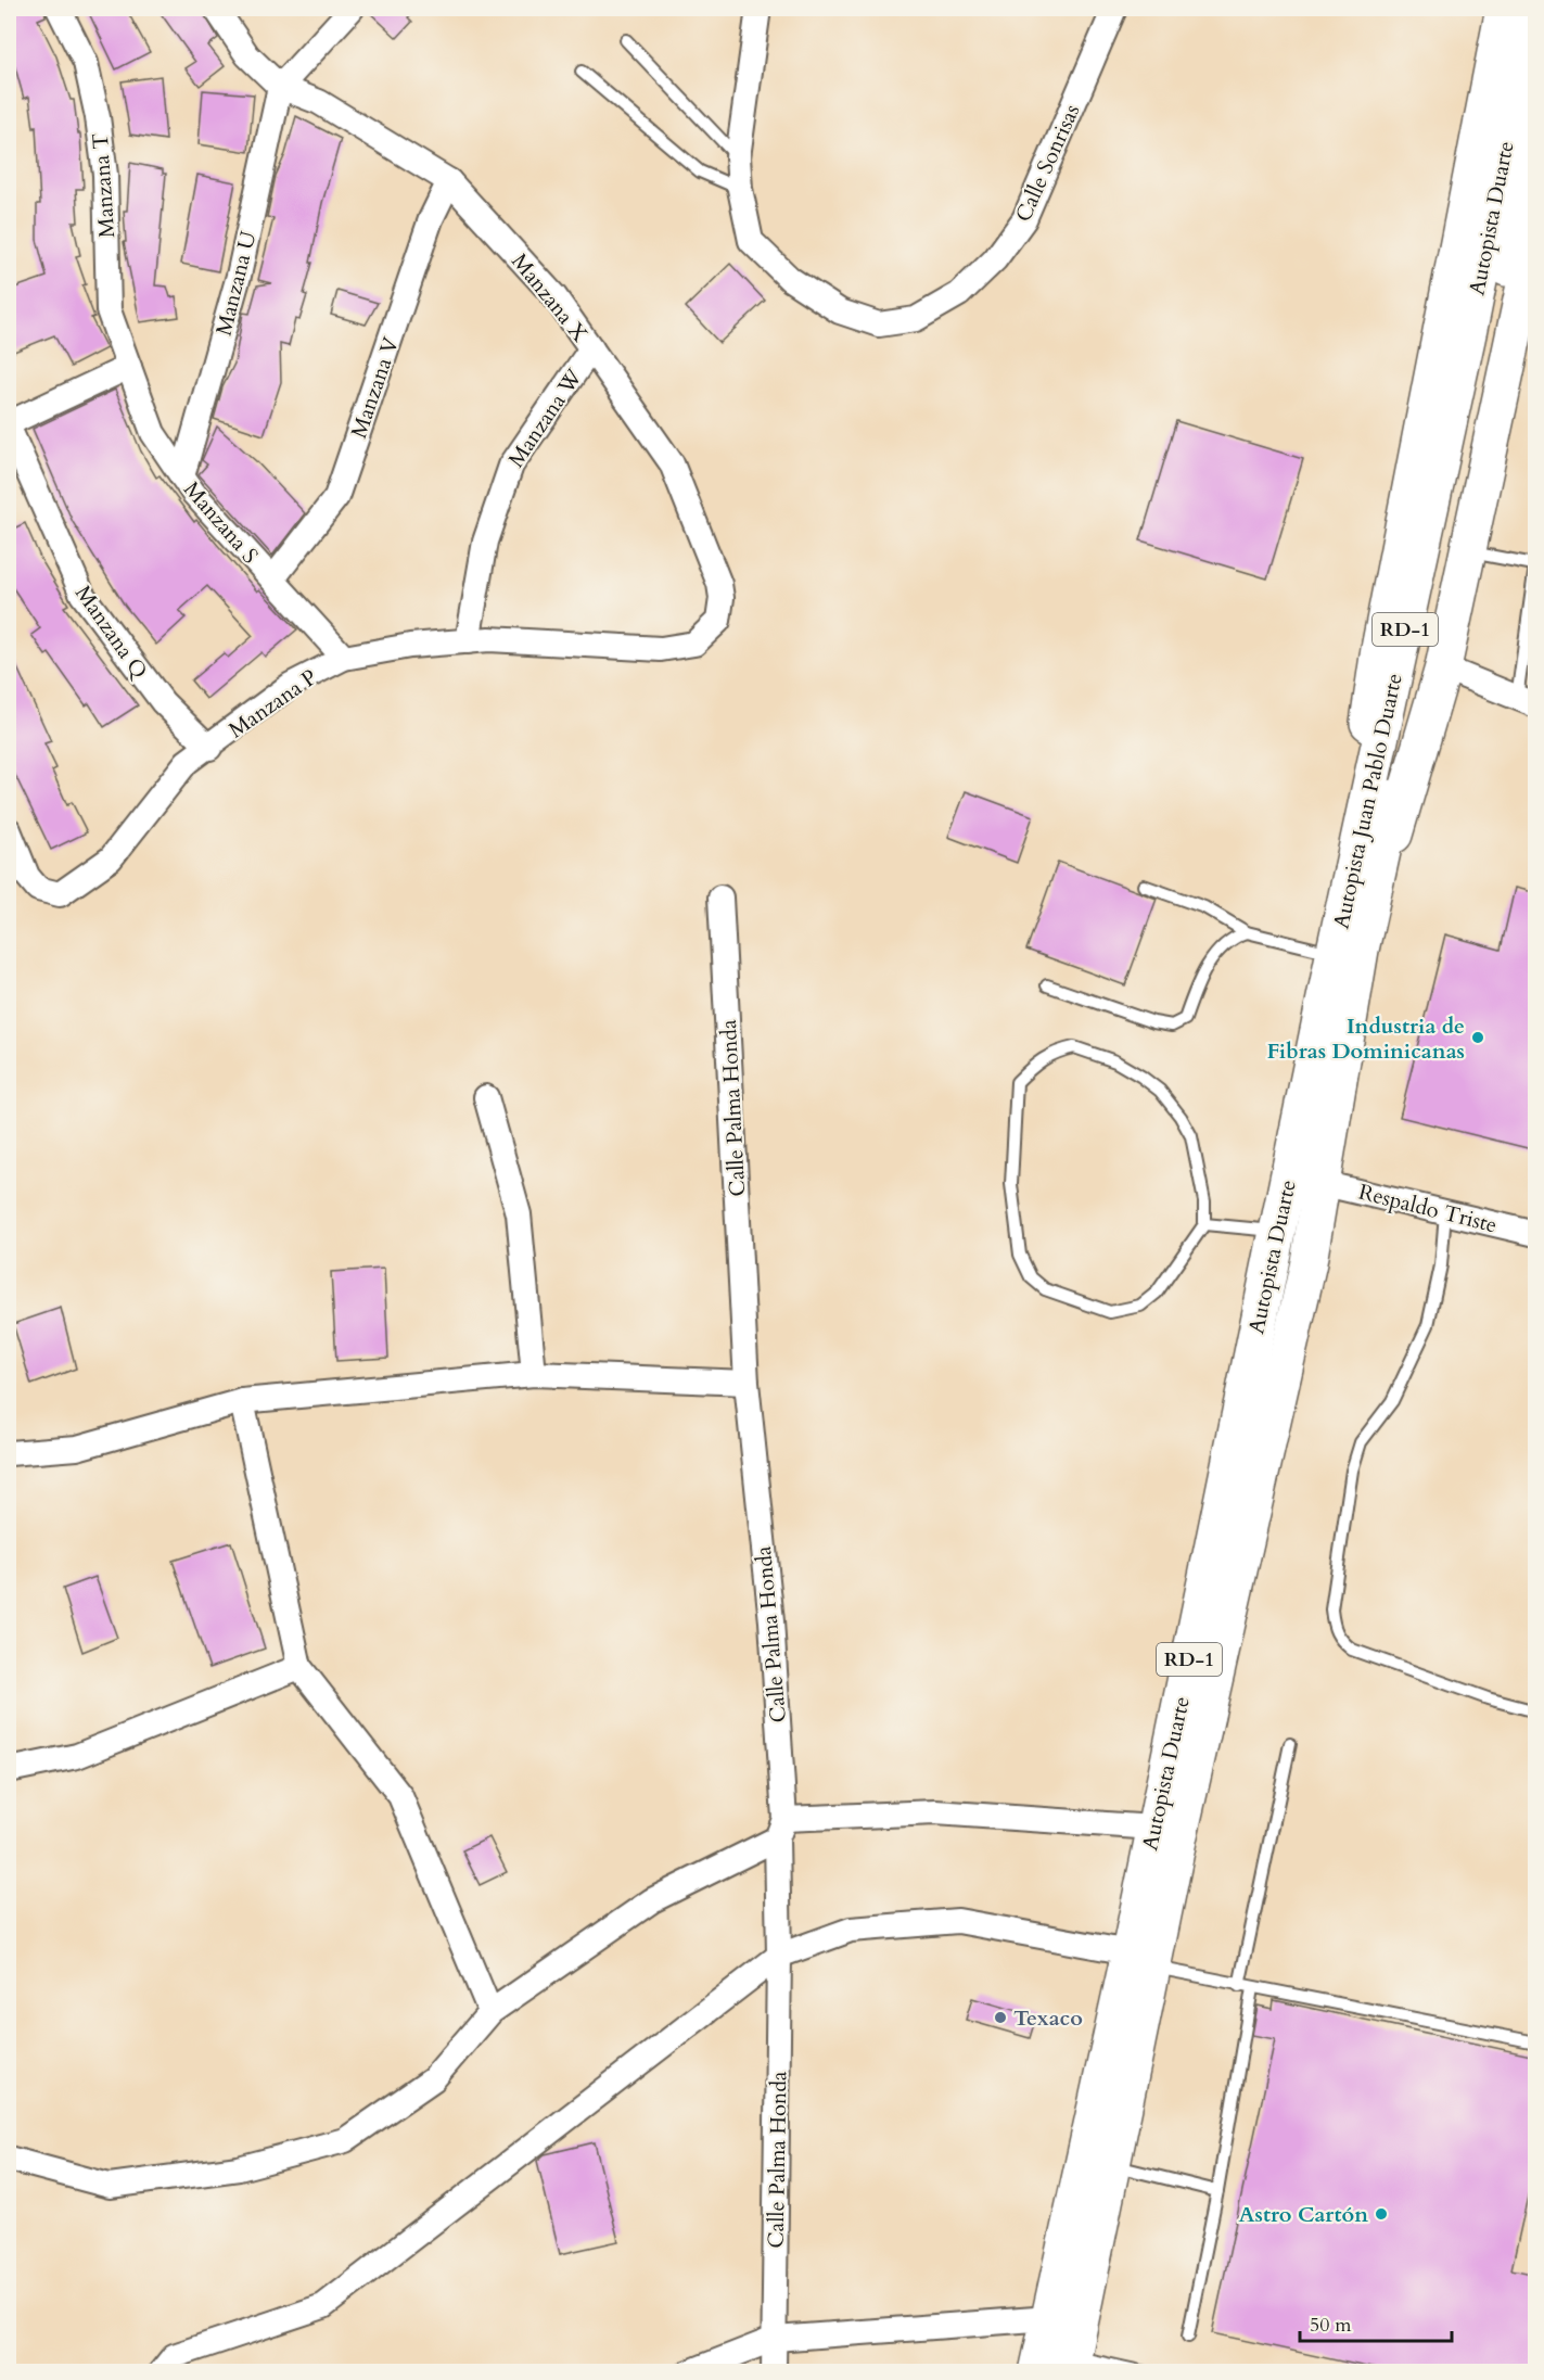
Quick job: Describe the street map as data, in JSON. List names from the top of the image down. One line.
{"streets":{"main road":["Autopista Duarte","RD-1","Autopista Juan Pablo Duarte"],"street":["Calle Sonrisas","Manzana T","Manzana U","Manzana X","Manzana V","Manzana W","Manzana S","Manzana Q","Manzana P","Calle Palma Honda","Respaldo Triste"]},"crossings":[["Manzana T","Manzana S"],["Autopista Duarte","Autopista Juan Pablo Duarte"],["Autopista Duarte","Respaldo Triste"],["Manzana U","Manzana X"],["Manzana U","Manzana S"],["Manzana X","Manzana V"],["Manzana X","Manzana W"],["Manzana X","Manzana P"],["Manzana V","Manzana S"],["Manzana W","Manzana P"],["Manzana S","Manzana P"],["Manzana Q","Manzana P"]],"places":["Industria de Fibras Dominicanas","Texaco","Astro Cartón"],"scale_bar":"50 m"}
